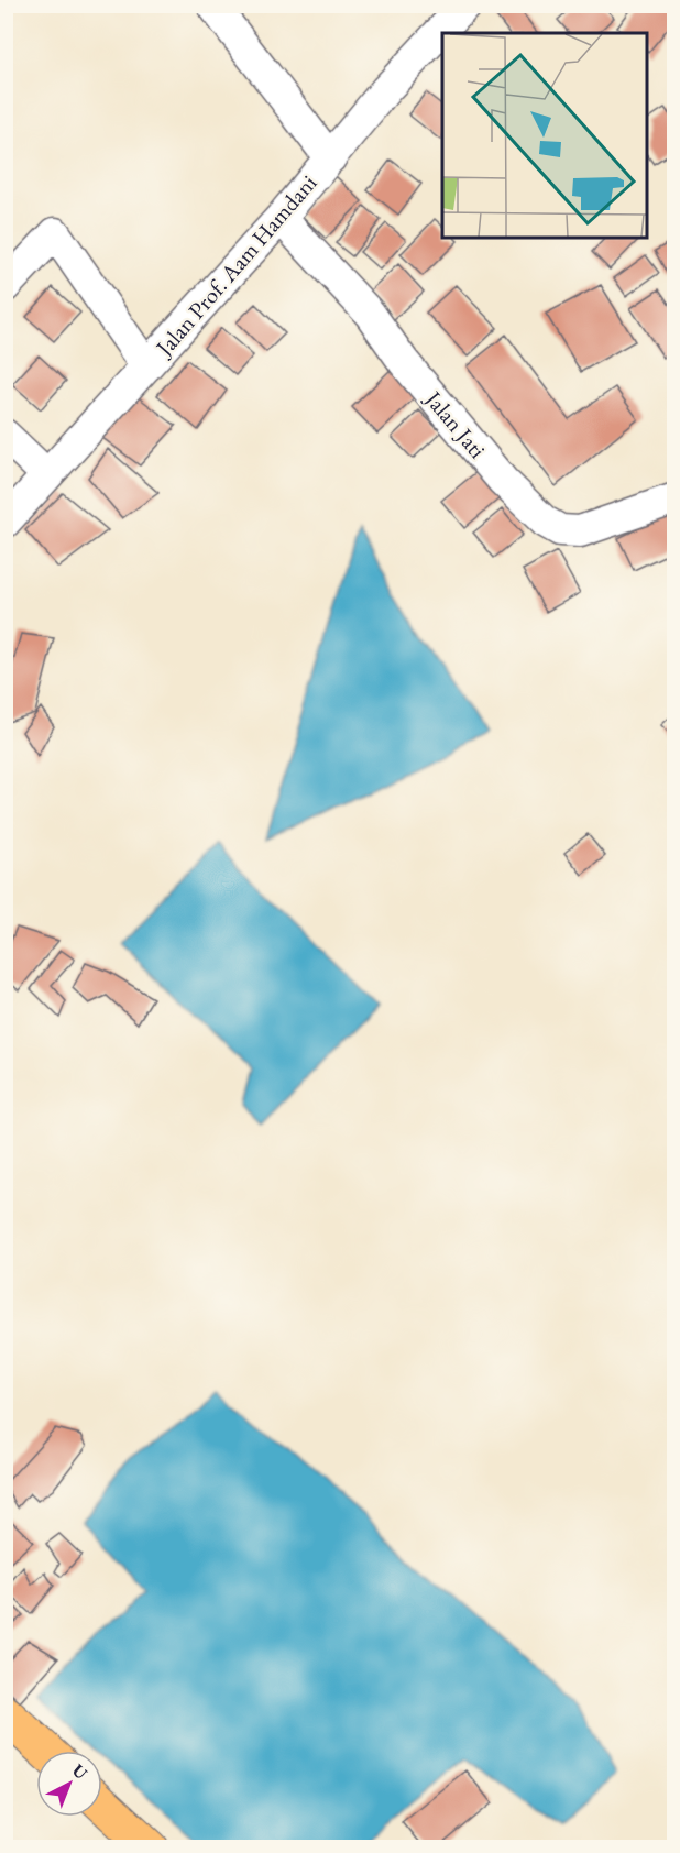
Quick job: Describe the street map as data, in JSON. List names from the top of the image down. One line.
{"streets":{"street":["Jalan Prof. Aam Hamdani","Jalan Jati"]},"crossings":[["Jalan Prof. Aam Hamdani","Jalan Jati"]],"north":"top right"}
